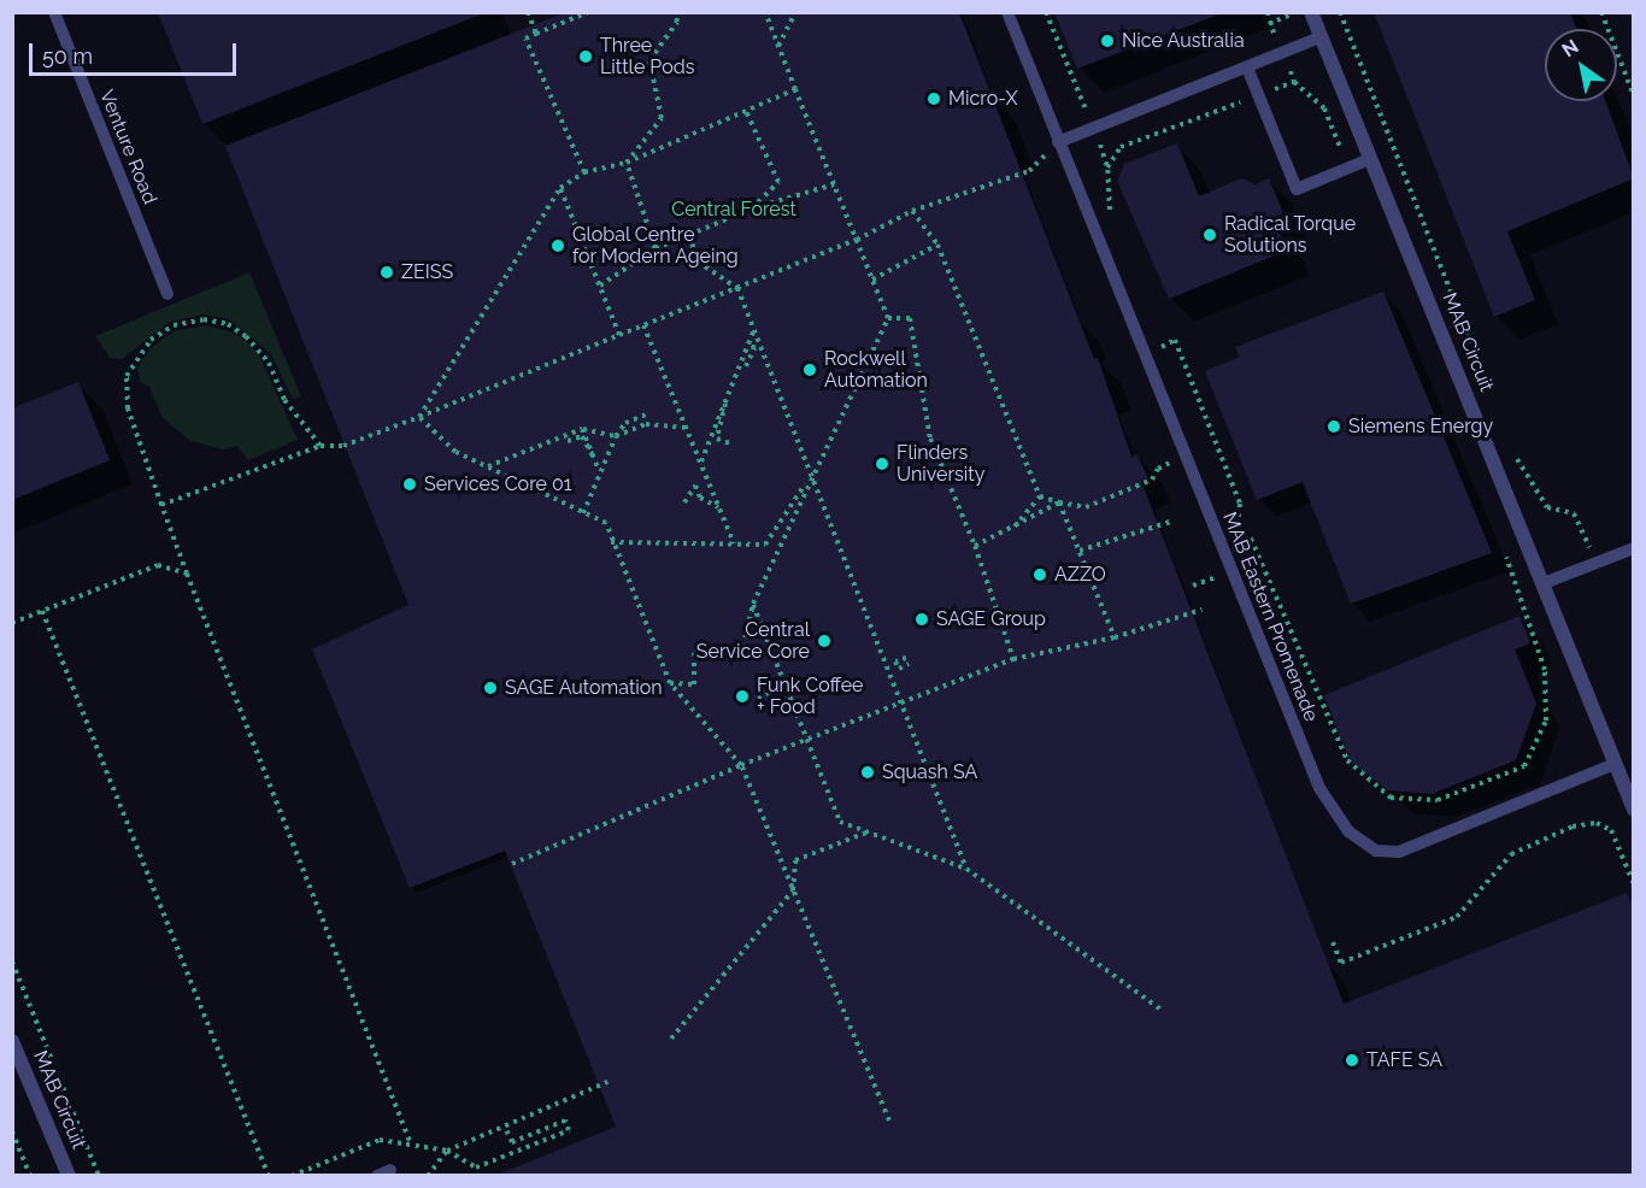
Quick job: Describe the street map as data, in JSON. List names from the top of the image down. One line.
{"streets":{"street":["MAB Circuit"],"lane":["Venture Road","MAB Eastern Promenade"]},"crossings":[["MAB Circuit","MAB Eastern Promenade"]],"parks":["Central Forest"],"places":["Nice Australia","Three Little Pods","Micro-X","Radical Torque Solutions","Global Centre for Modern Ageing","ZEISS","Rockwell Automation","Siemens Energy","Flinders University","Services Core 01","AZZO","SAGE Group","Central Service Core","SAGE Automation","Funk Coffee + Food","Squash SA","TAFE SA"],"scale_bar":"50 m","north":"top left"}
